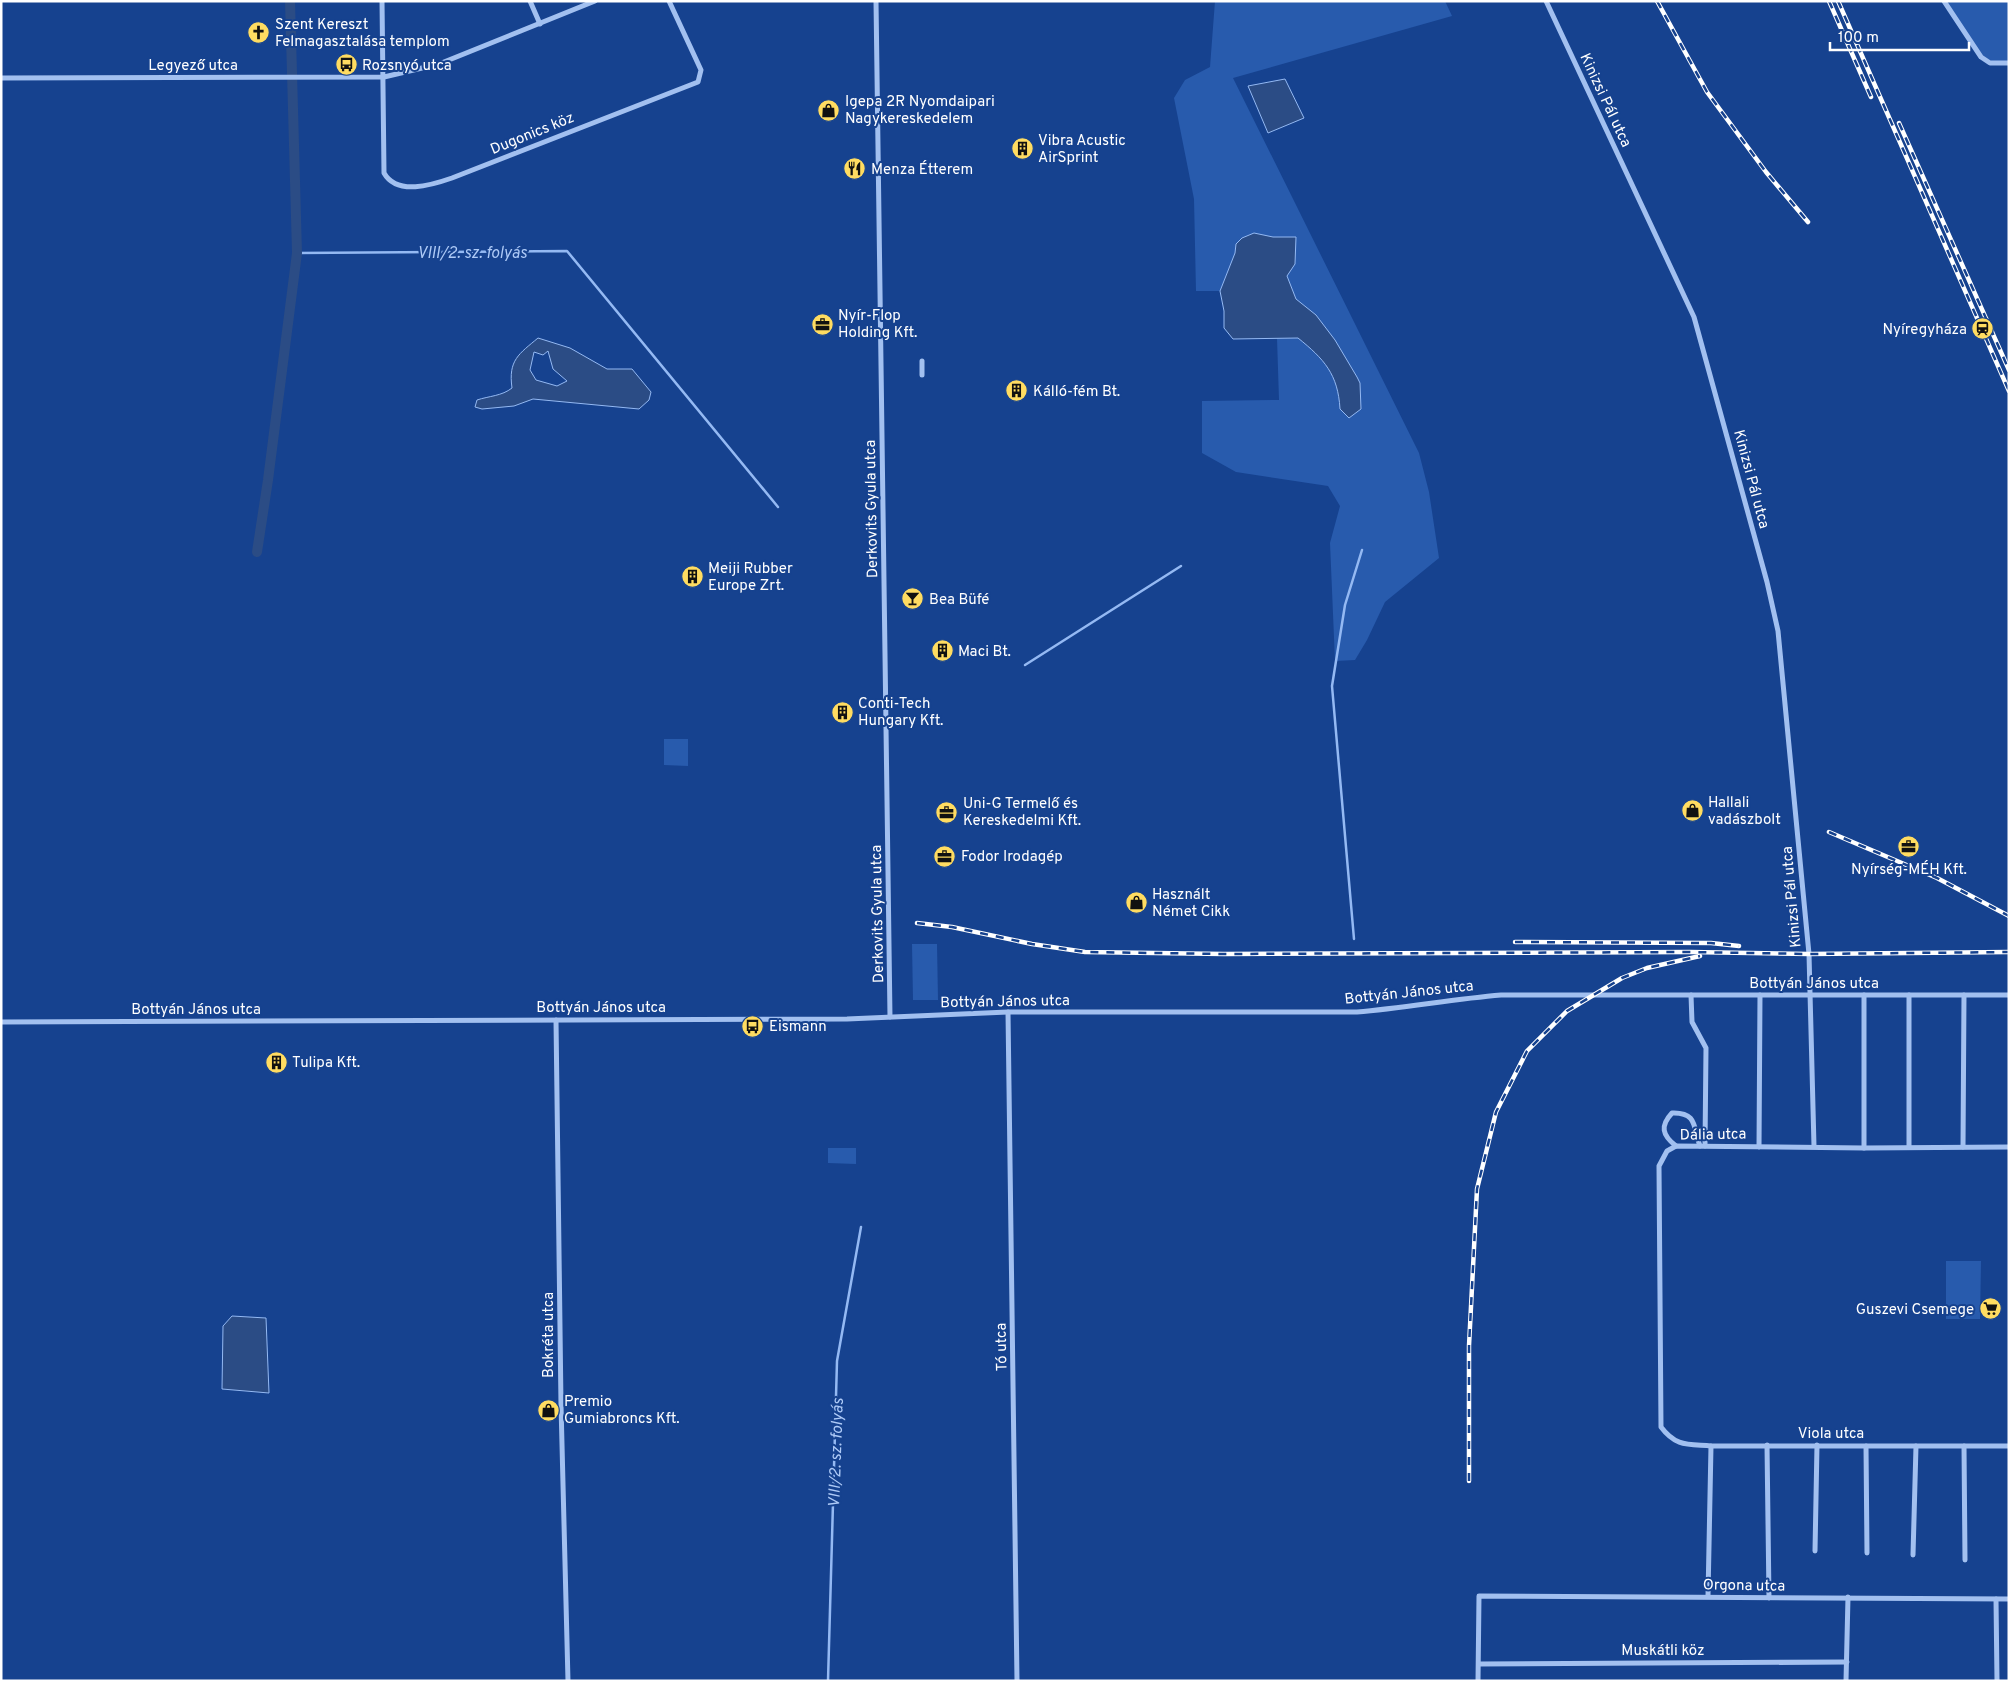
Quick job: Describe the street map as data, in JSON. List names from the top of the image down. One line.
{"streets":{"street":["Legyező utca","Kinizsi Pál utca","Dugonics köz","Derkovits Gyula utca","Bottyán János utca","Dália utca","Bokréta utca","Tó utca","Viola utca","Orgona utca","Muskátli köz"]},"crossings":[["Legyező utca","Dugonics köz"],["Kinizsi Pál utca","Bottyán János utca"],["Kinizsi Pál utca","Dália utca"],["Derkovits Gyula utca","Bottyán János utca"],["Bottyán János utca","Bokréta utca"],["Bottyán János utca","Tó utca"],["Dália utca","Viola utca"],["Orgona utca","Muskátli köz"]],"water":["VIII/2. sz. folyás"],"places":{"church":["Szent Kereszt Felmagasztalása templom"],"bus stop":["Rozsnyó utca","Eismann"],"shop":["Igepa 2R Nyomdaipari Nagykereskedelem","Hallali vadászbolt","Használt Német Cikk","Premio Gumiabroncs Kft."],"building":["Vibra Acustic AirSprint","Kálló-fém Bt.","Meiji Rubber Europe Zrt.","Maci Bt.","Conti-Tech Hungary Kft.","Tulipa Kft."],"restaurant":["Menza Étterem"],"office":["Nyír-Flop Holding Kft.","Uni-G Termelő és Kereskedelmi Kft.","Nyírség-MÉH Kft.","Fodor Irodagép"],"station":["Nyíregyháza"],"bar":["Bea Büfé"],"supermarket":["Guszevi Csemege"]},"scale_bar":"100 m"}
